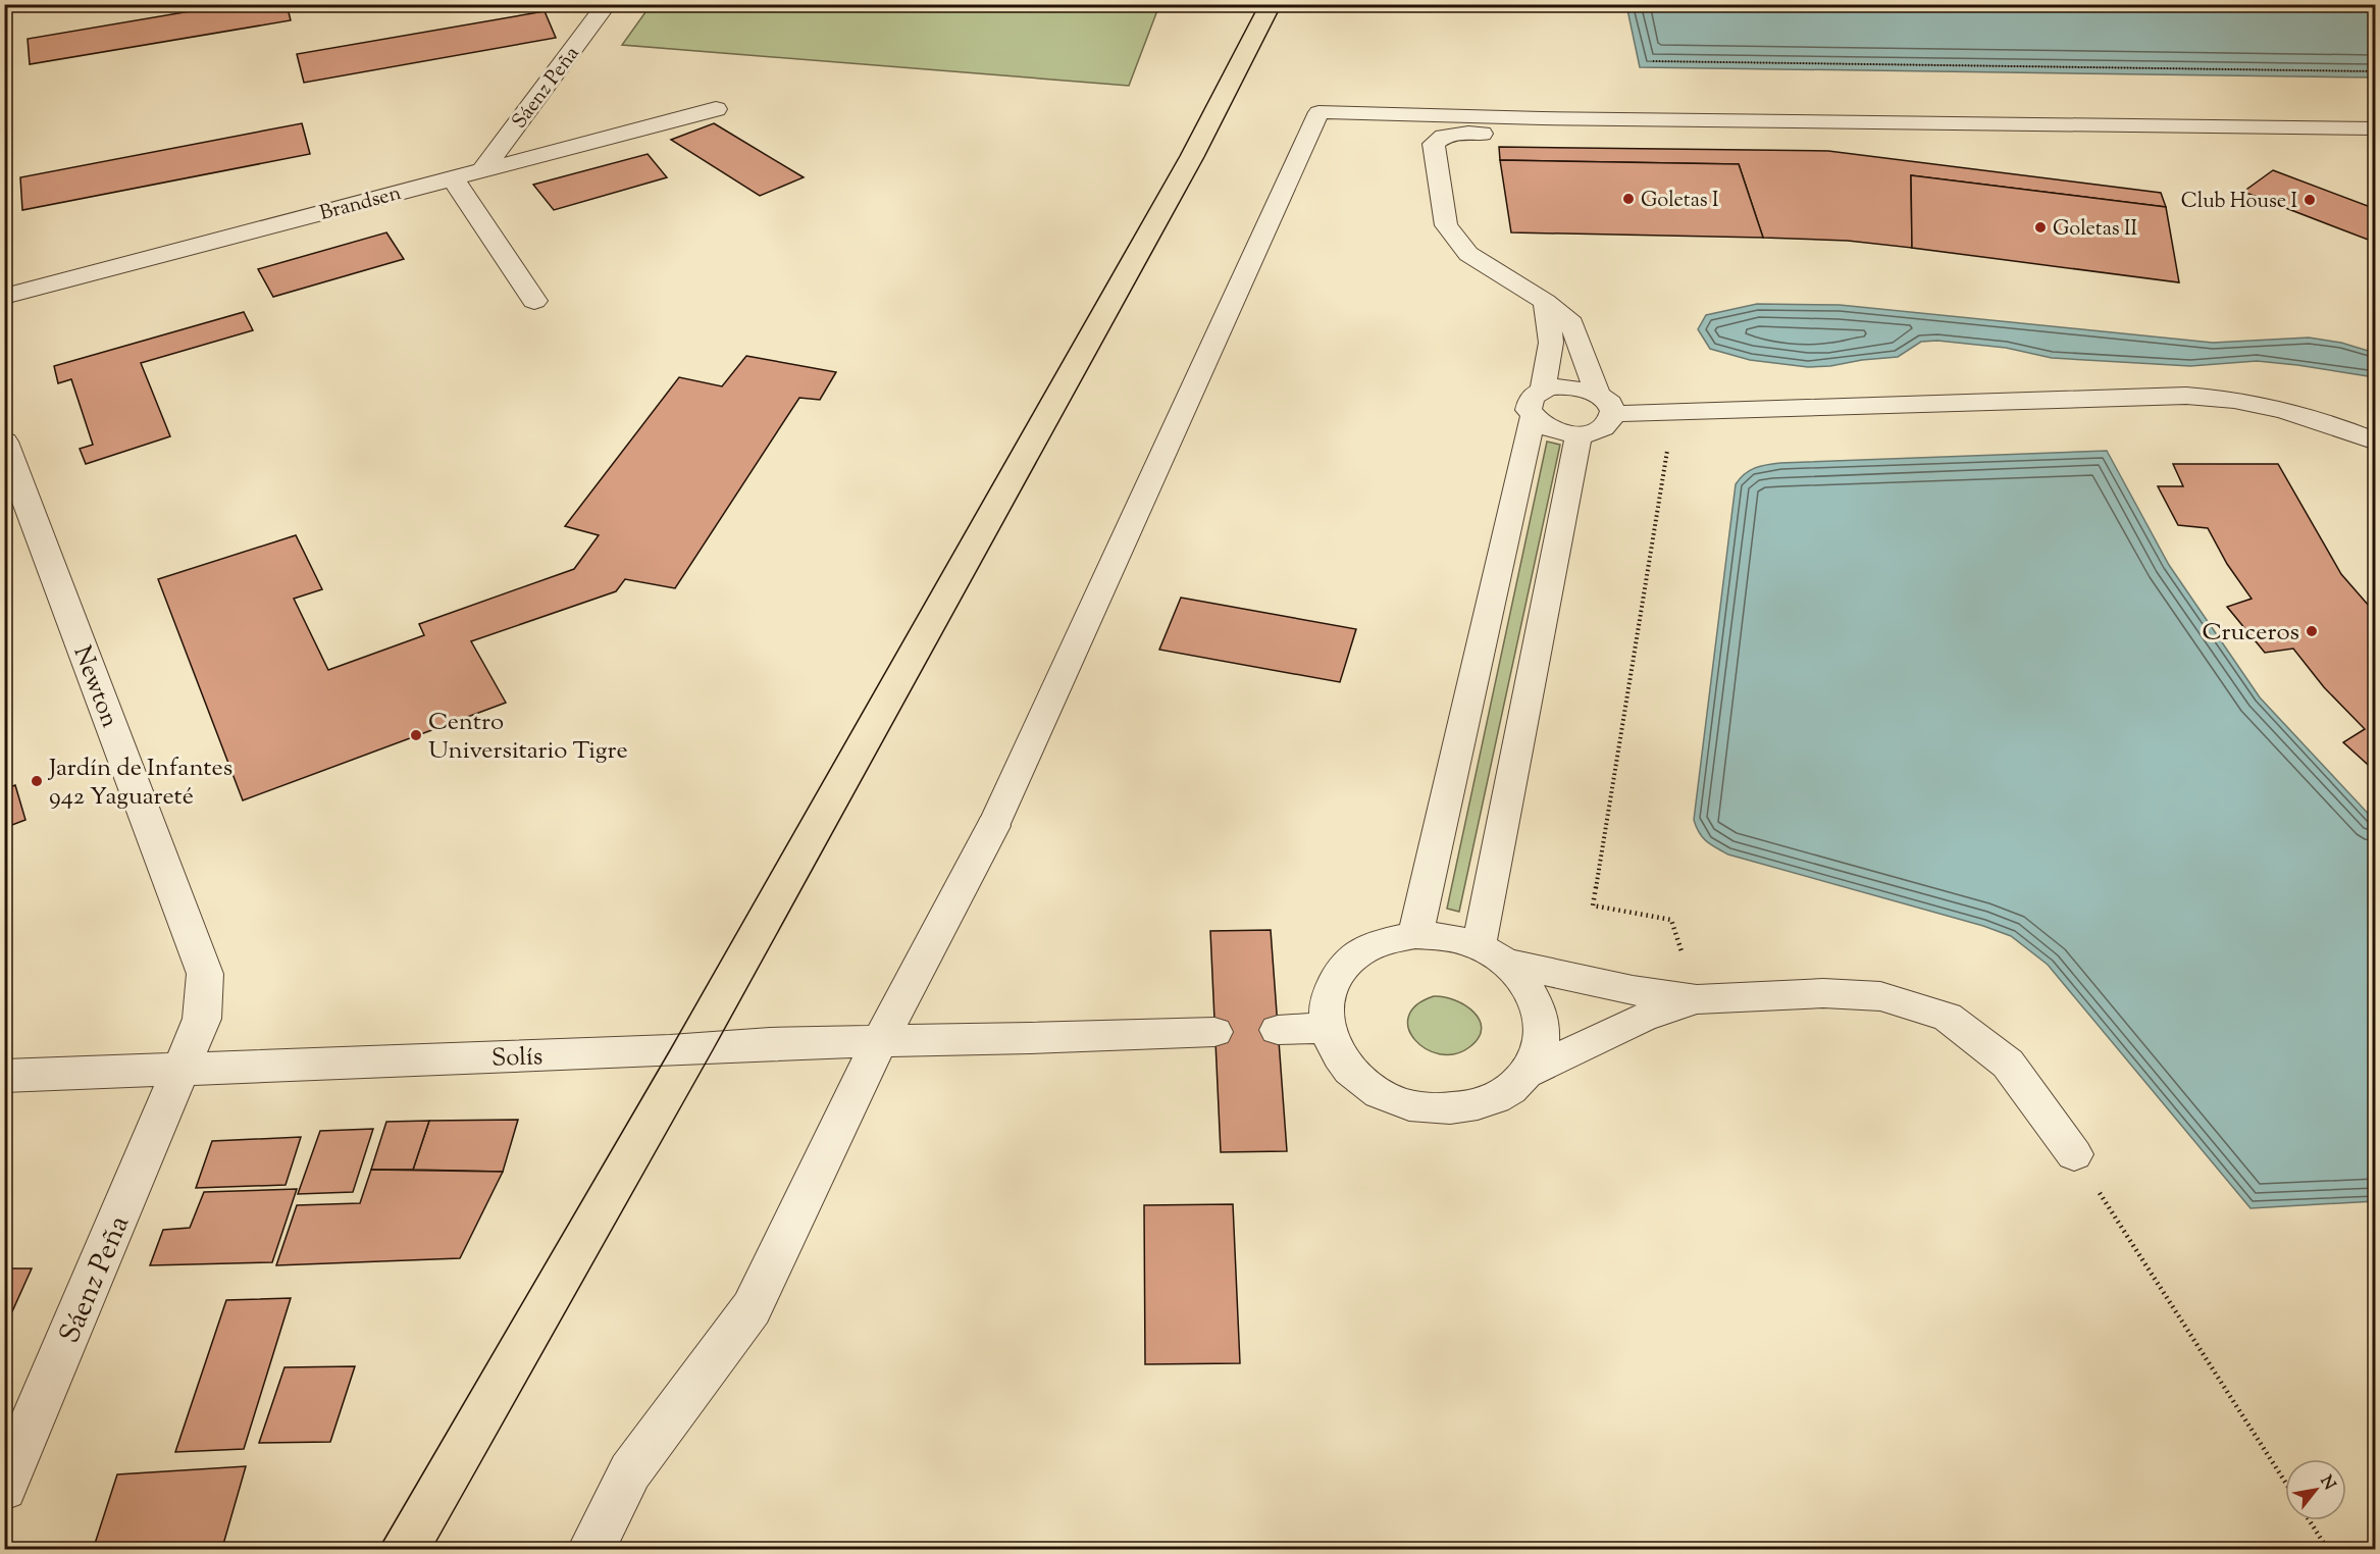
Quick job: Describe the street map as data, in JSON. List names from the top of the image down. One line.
{"streets":{"street":["Sáenz Peña","Brandsen","Newton","Solís"]},"crossings":[["Sáenz Peña","Brandsen"],["Sáenz Peña","Newton"],["Sáenz Peña","Solís"],["Newton","Solís"]],"places":["Goletas I","Club House I","Goletas II","Cruceros","Centro Universitario Tigre","Jardín de Infantes 942 Yaguareté"],"north":"top right"}
